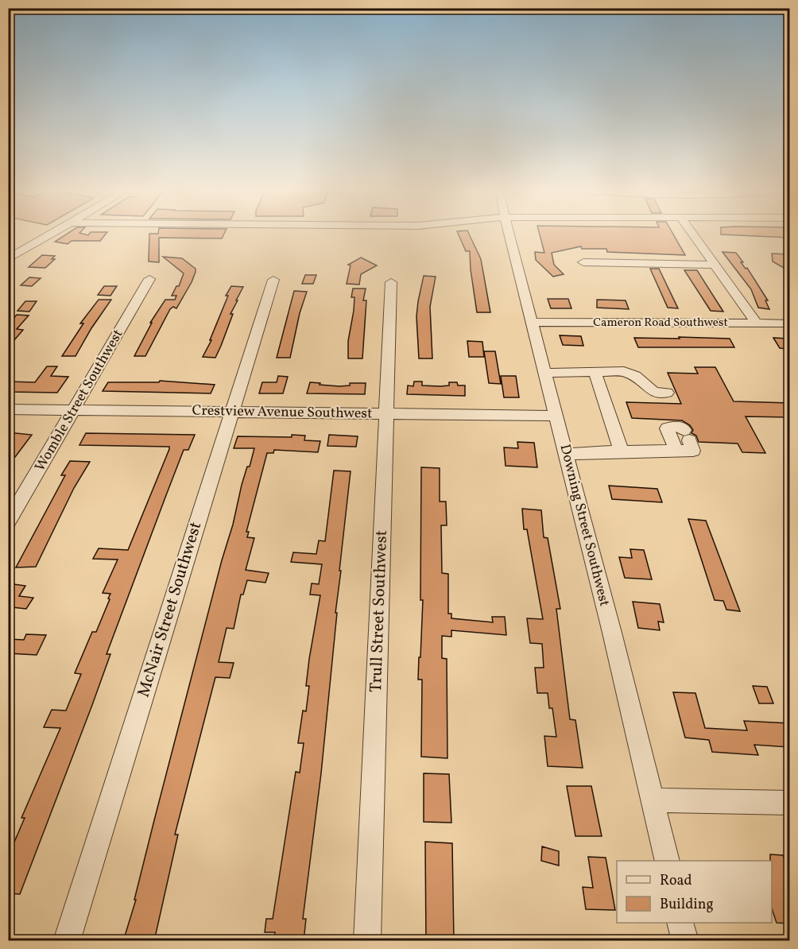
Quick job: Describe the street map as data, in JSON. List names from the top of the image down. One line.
{"streets":{"street":["Cameron Road Southwest","Womble Street Southwest","Crestview Avenue Southwest","Downing Street Southwest","McNair Street Southwest","Trull Street Southwest"]},"crossings":[["Cameron Road Southwest","Downing Street Southwest"],["Womble Street Southwest","Crestview Avenue Southwest"],["Crestview Avenue Southwest","Downing Street Southwest"],["Crestview Avenue Southwest","McNair Street Southwest"],["Crestview Avenue Southwest","Trull Street Southwest"]],"legend":["Road","Building"]}
